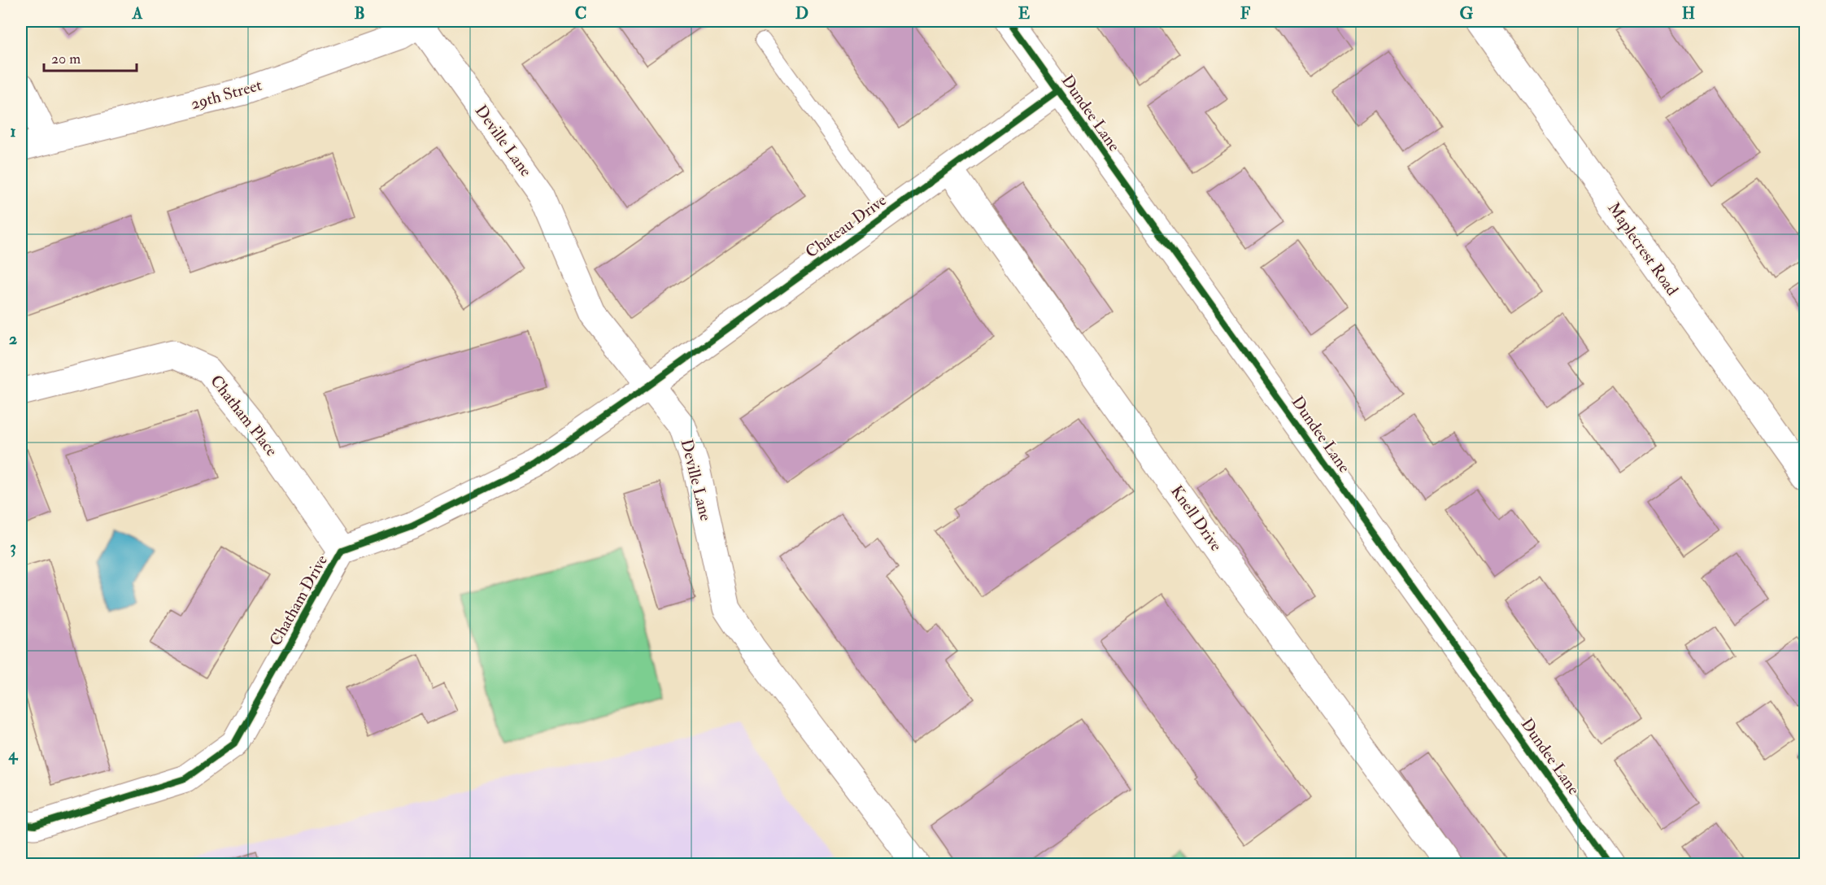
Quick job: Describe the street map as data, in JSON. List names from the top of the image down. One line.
{"streets":{"street":["29th Street","Dundee Lane","Deville Lane","Chateau Drive","Maplecrest Road","Chatham Place","Knell Drive","Chatham Drive"]},"crossings":[["29th Street","Deville Lane"],["Dundee Lane","Chateau Drive"],["Deville Lane","Chateau Drive"],["Deville Lane","Chatham Drive"],["Chateau Drive","Knell Drive"],["Chateau Drive","Chatham Drive"],["Chatham Place","Chatham Drive"]],"scale_bar":"20 m","grid":{"columns":["A","B","C","D","E","F","G","H"],"rows":["1","2","3","4"]}}
